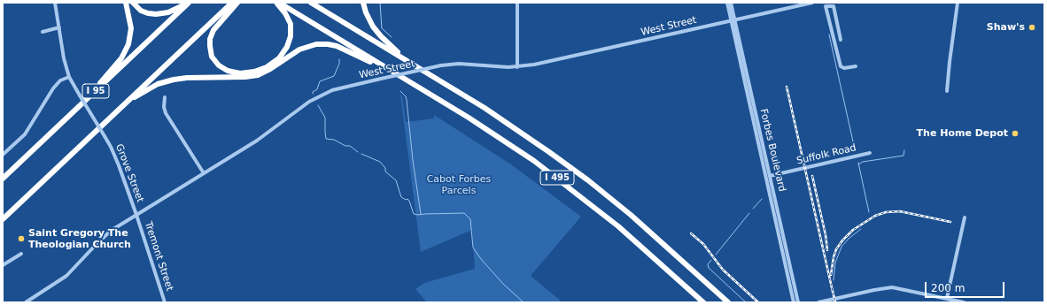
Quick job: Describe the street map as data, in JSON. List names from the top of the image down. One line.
{"streets":{"highway":["I 95","I 495"],"street":["West Street","Forbes Boulevard","Suffolk Road","Grove Street","Tremont Street"]},"crossings":[["West Street","Forbes Boulevard"],["West Street","Grove Street"],["West Street","Tremont Street"],["Forbes Boulevard","Suffolk Road"],["Grove Street","Tremont Street"]],"parks":["Cabot Forbes Parcels"],"places":["Shaw's","The Home Depot","Saint Gregory The Theologian Church"],"scale_bar":"200 m"}
